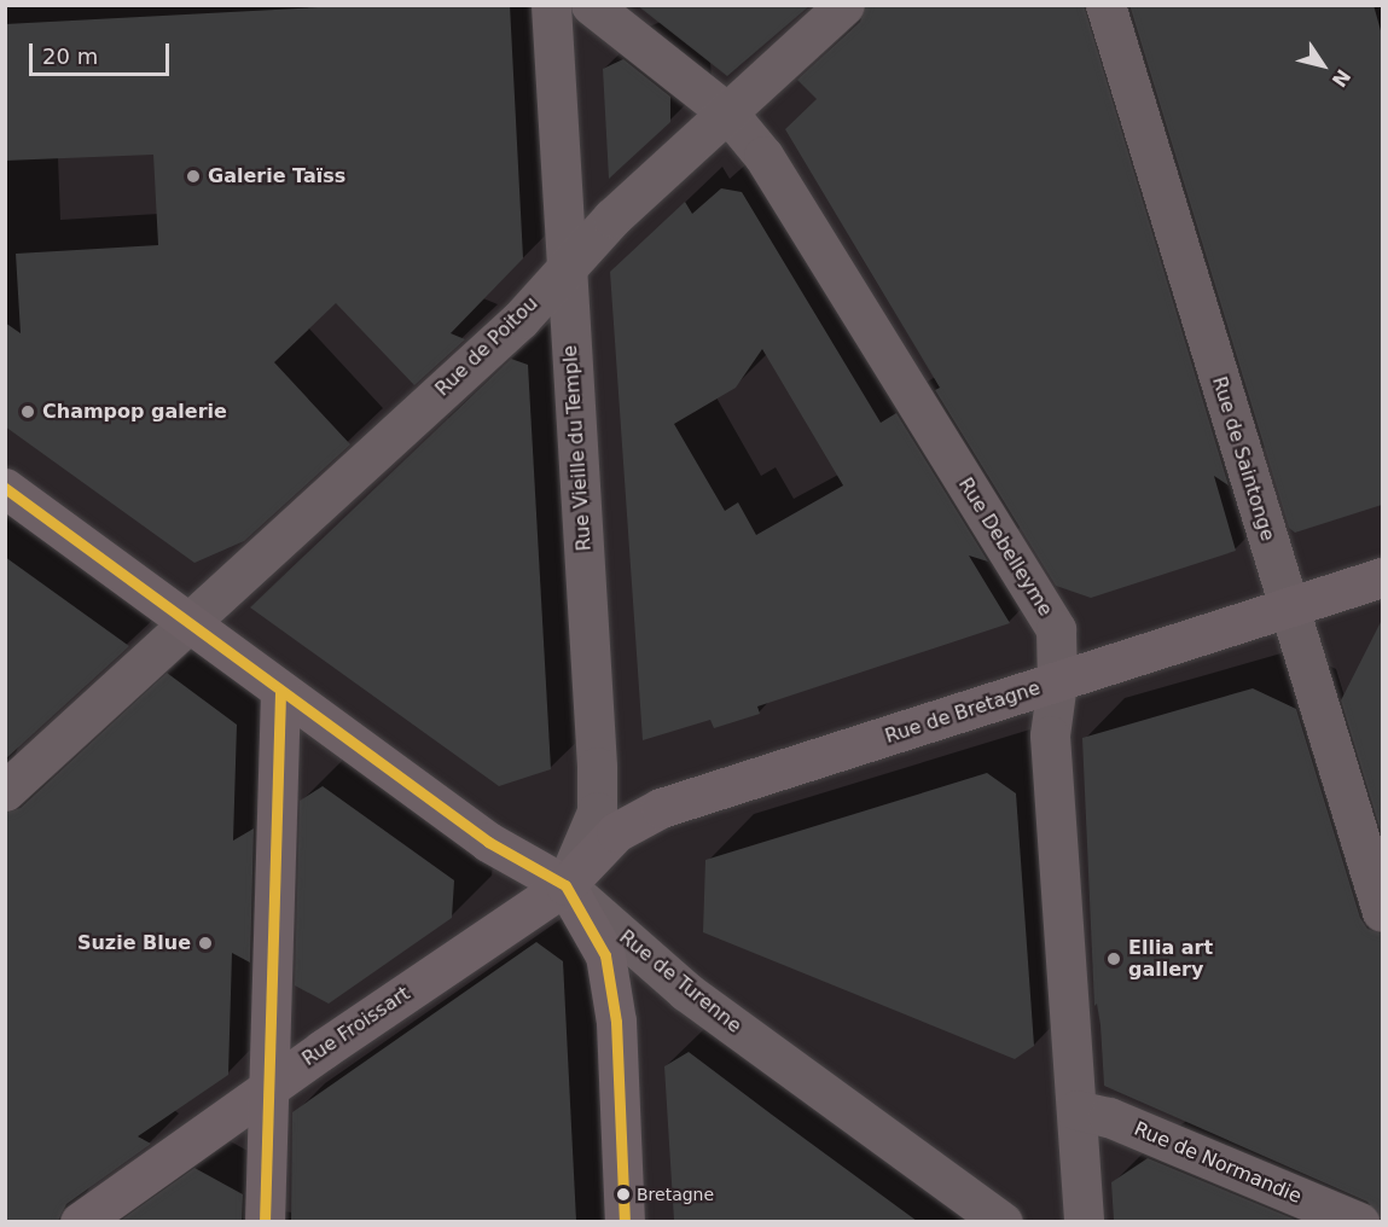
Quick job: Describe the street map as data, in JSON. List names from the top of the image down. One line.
{"streets":{"street":["Rue de Poitou","Rue Vieille du Temple","Rue de Saintonge","Rue Debelleyme","Rue de Bretagne","Rue de Turenne","Rue Froissart","Rue de Normandie"]},"crossings":[["Rue de Poitou","Rue Vieille du Temple"],["Rue de Poitou","Rue Debelleyme"],["Rue de Poitou","Rue de Turenne"],["Rue Vieille du Temple","Rue de Bretagne"],["Rue Vieille du Temple","Rue de Turenne"],["Rue Vieille du Temple","Rue Froissart"],["Rue de Saintonge","Rue de Bretagne"],["Rue Debelleyme","Rue de Bretagne"],["Rue Debelleyme","Rue de Normandie"],["Rue de Bretagne","Rue de Turenne"],["Rue de Bretagne","Rue Froissart"],["Rue de Turenne","Rue Froissart"]],"places":["Galerie Taïss","Champop galerie","Suzie Blue","Ellia art gallery","Bretagne"],"scale_bar":"20 m","north":"bottom right"}
